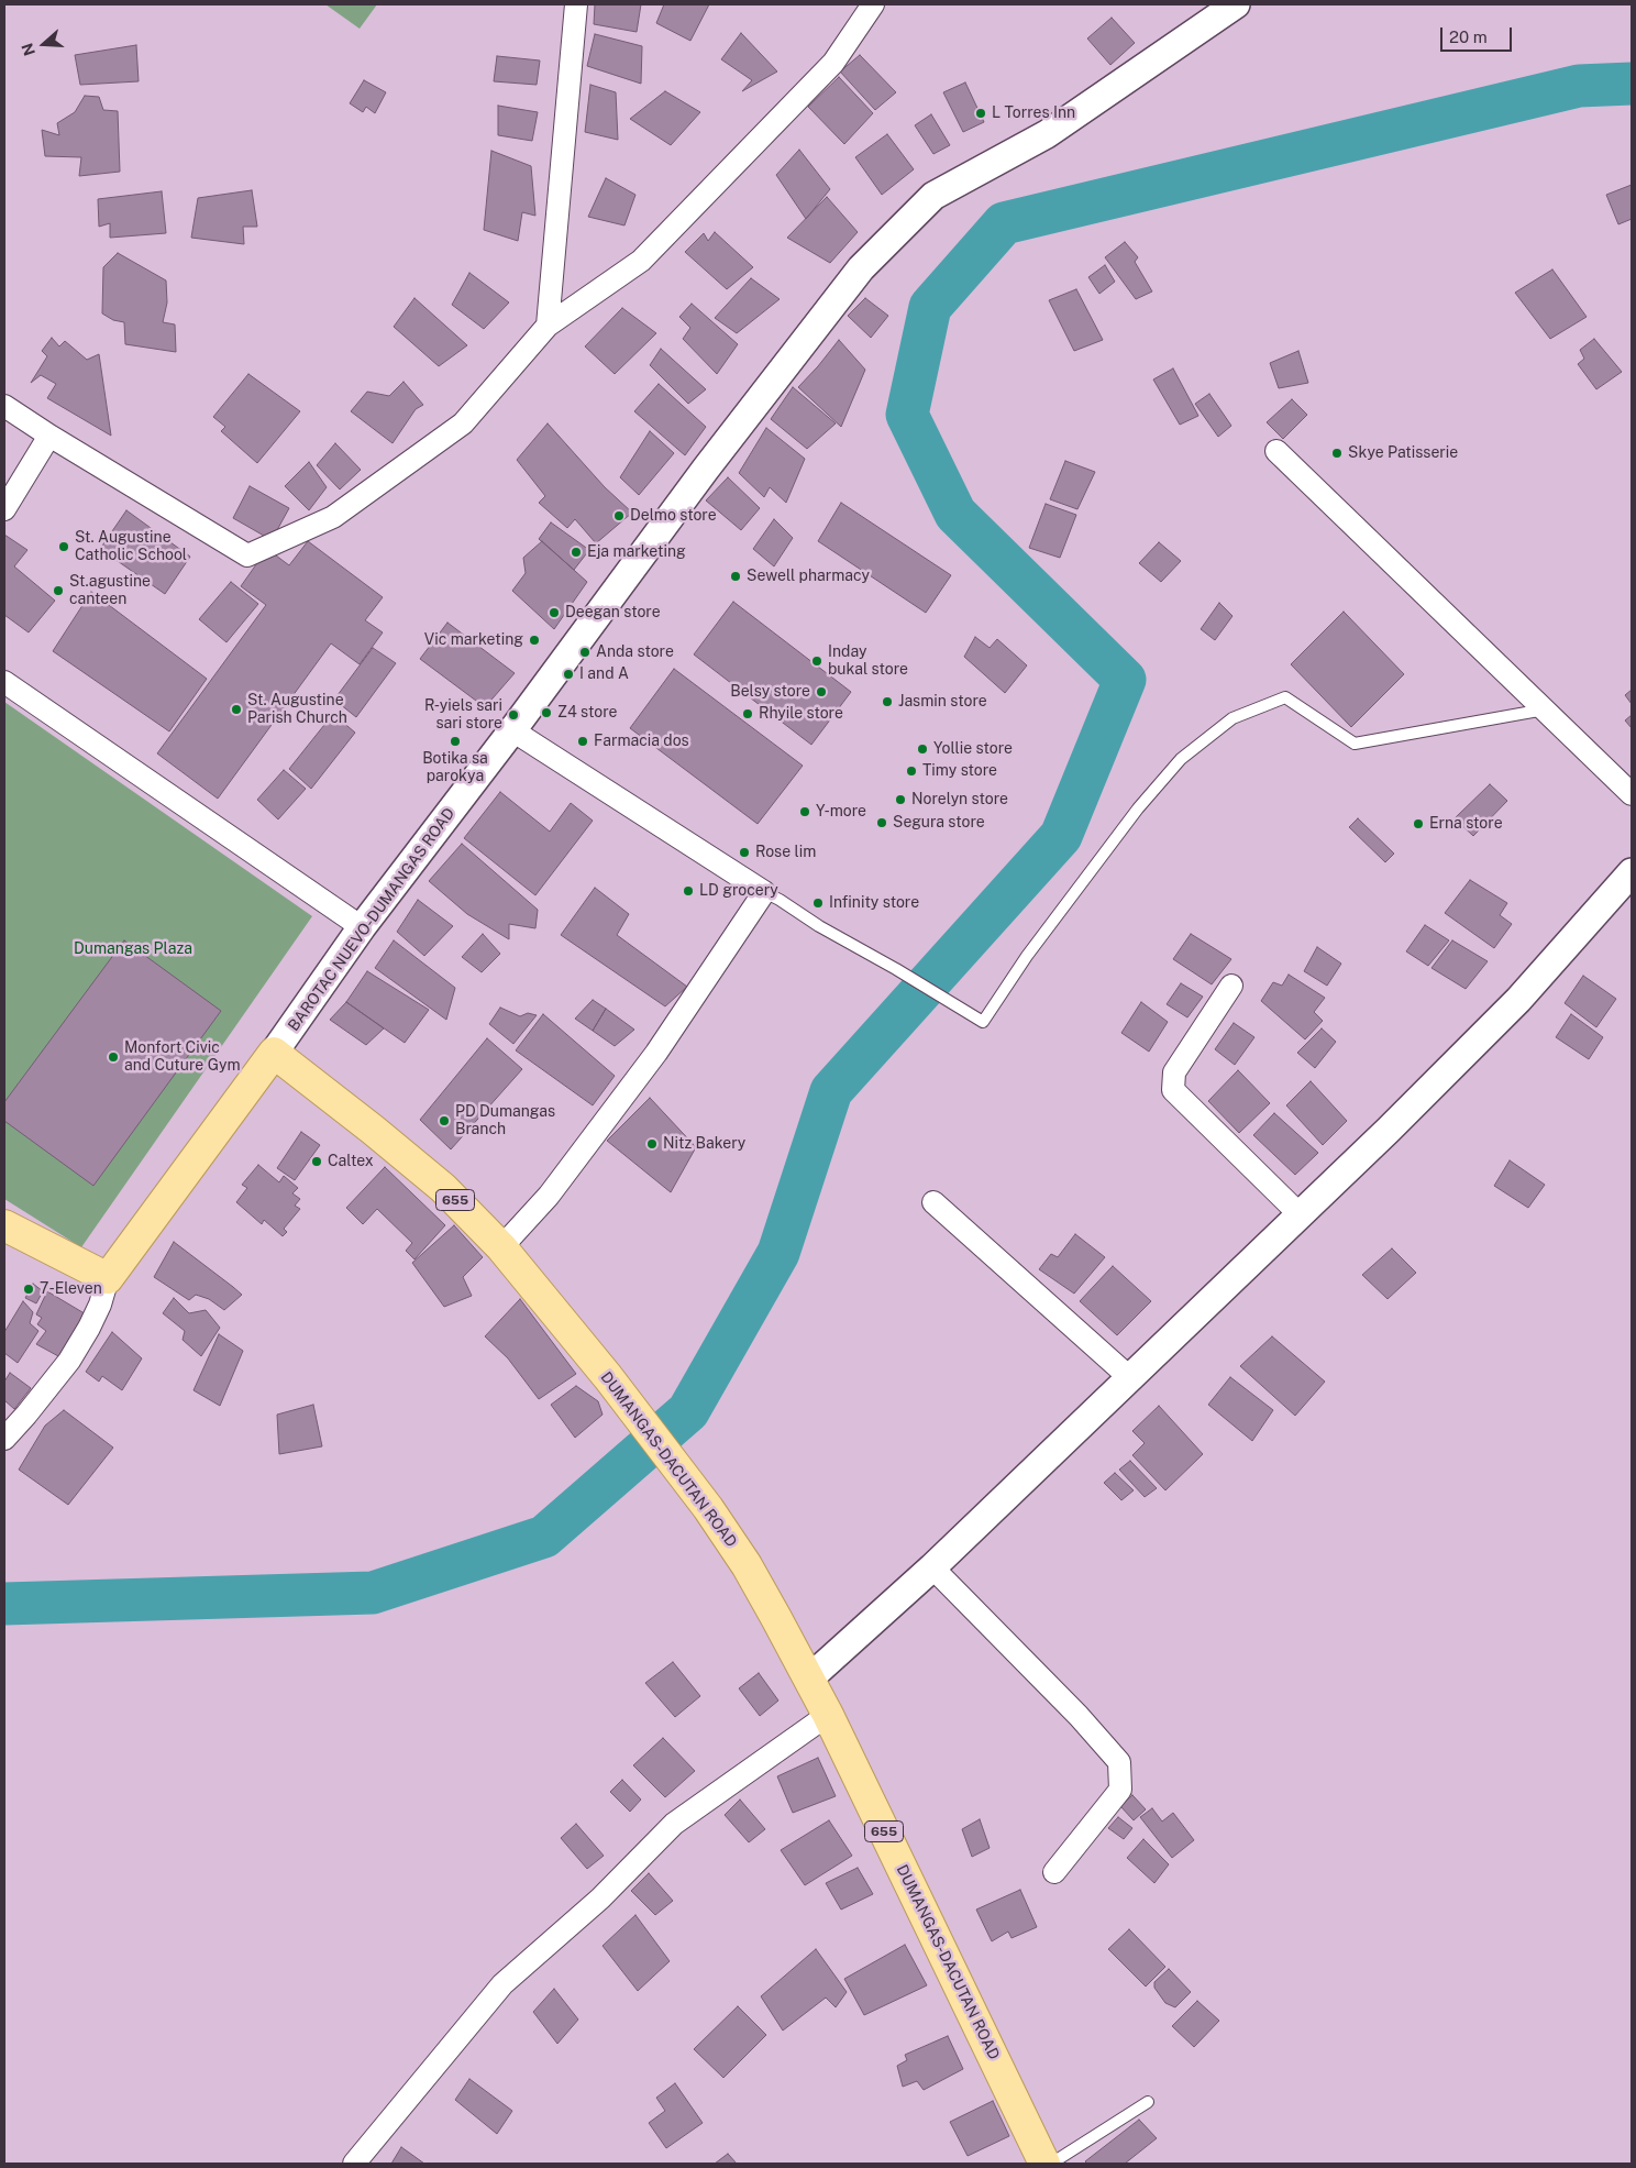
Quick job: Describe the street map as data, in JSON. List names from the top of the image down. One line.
{"streets":{"main road":["BAROTAC NUEVO-DUMANGAS ROAD","655","DUMANGAS-DACUTAN ROAD"]},"crossings":[["BAROTAC NUEVO-DUMANGAS ROAD","DUMANGAS-DACUTAN ROAD"]],"parks":["Dumangas Plaza"],"places":["L Torres Inn","Skye Patisserie","Delmo store","St. Augustine Catholic School","Eja marketing","Sewell pharmacy","St.agustine canteen","Deegan store","Vic marketing","Anda store","Inday bukal store","I and A","Belsy store","Jasmin store","St. Augustine Parish Church","Z4 store","Rhyile store","R-yiels sari sari store","Botika sa parokya","Farmacia dos","Yollie store","Timy store","Norelyn store","Y-more","Segura store","Erna store","Rose lim","LD grocery","Infinity store","Monfort Civic and Cuture Gym","PD Dumangas Branch","Nitz Bakery","Caltex","7-Eleven"],"scale_bar":"20 m","north":"left"}
